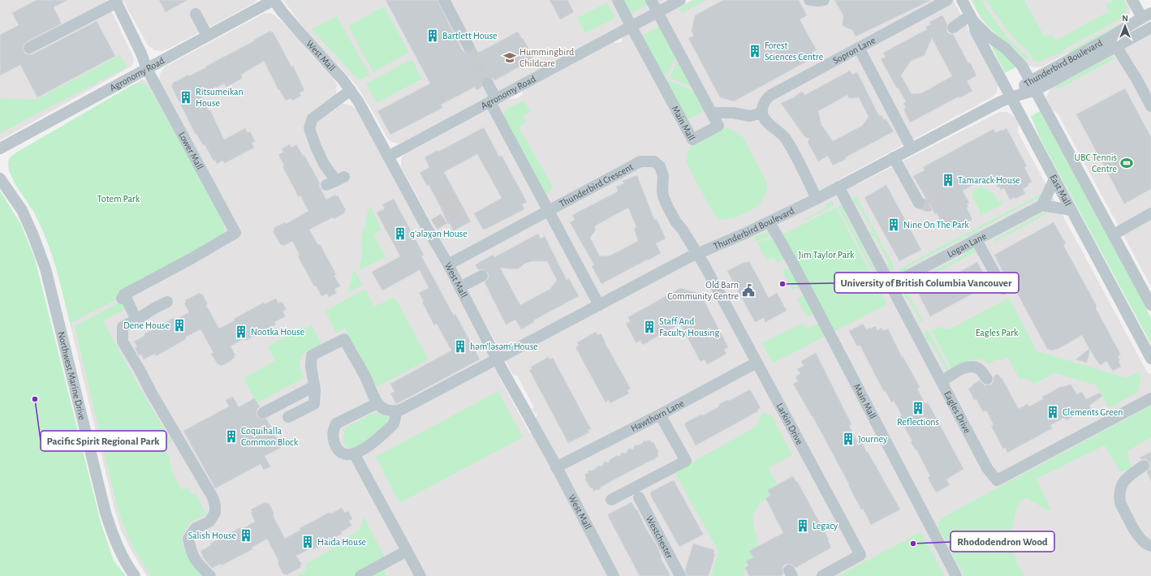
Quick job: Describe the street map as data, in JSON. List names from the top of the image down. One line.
{"streets":{"street":["Sopron Lane","West Mall","Thunderbird Boulevard","Agronomy Road","Main Mall","Lower Mall","Thunderbird Crescent","East Mall","Logan Lane","Northwest Marine Drive","Eagles Drive","Hawthorn Lane","Larkin Drive","Westchester"]},"crossings":[["West Mall","Thunderbird Boulevard"],["West Mall","Agronomy Road"],["West Mall","Thunderbird Crescent"],["West Mall","Hawthorn Lane"],["Thunderbird Boulevard","Thunderbird Crescent"],["Thunderbird Boulevard","East Mall"],["Thunderbird Boulevard","Eagles Drive"],["Thunderbird Boulevard","Larkin Drive"],["Agronomy Road","Main Mall"],["Agronomy Road","Lower Mall"],["Thunderbird Crescent","Larkin Drive"],["Logan Lane","Eagles Drive"],["Hawthorn Lane","Larkin Drive"]],"parks":["Totem Park","Jim Taylor Park","Eagles Park"],"places":{"building":["Bartlett House","Forest Sciences Centre","Ritsumeikan House","Tamarack House","Nine On The Park","q’ələχən House","Dene House","Staff And Faculty Housing","Nootka House","həm’ləsəm’ House","Reflections","Clements Green","Coquihalla Common Block","Journey","Legacy","Salish House","Haida House"],"school or university":["Hummingbird Childcare"],"sports":["UBC Tennis Centre"],"other":["University of British Columbia Vancouver","Pacific Spirit Regional Park","Rhododendron Wood"],"public building":["Old Barn Community Centre"]},"north":"top"}
